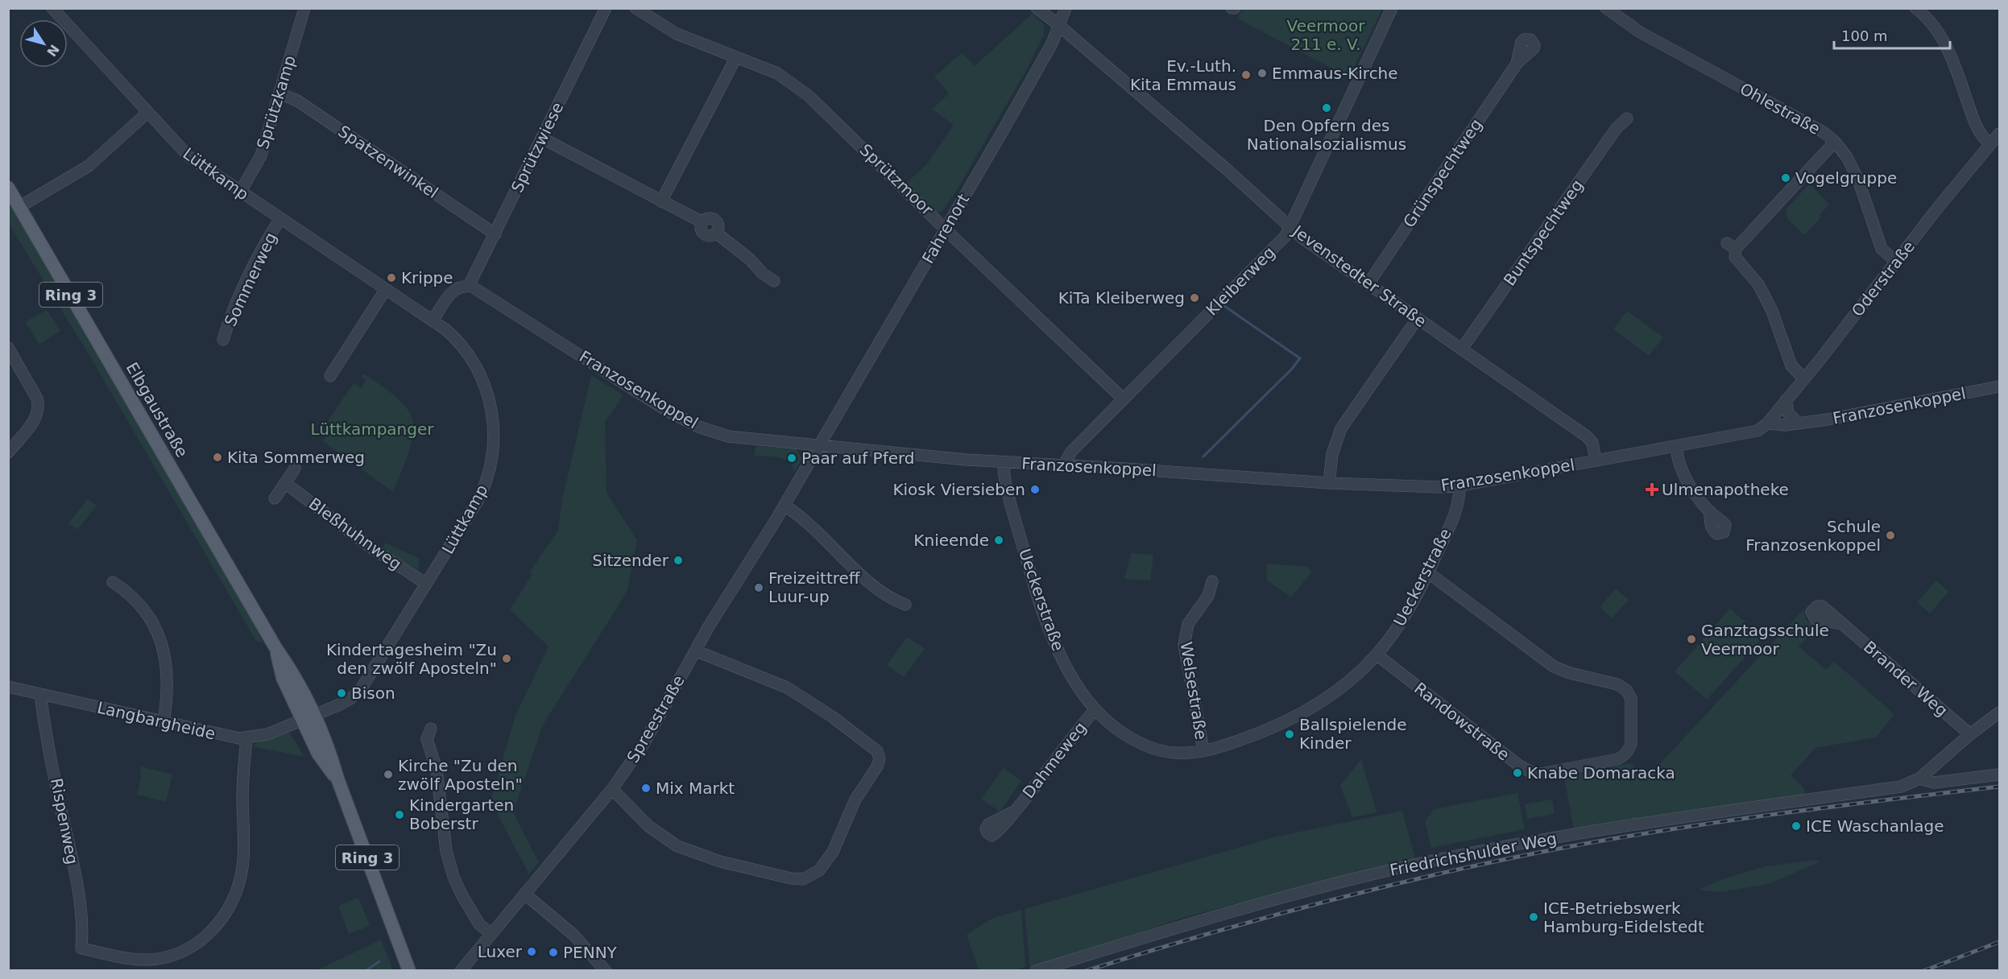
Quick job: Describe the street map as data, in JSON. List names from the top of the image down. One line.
{"streets":{"main road":["Ring 3","Elbgaustraße"],"street":["Sprützkamp","Ohlestraße","Sprützwiese","Spatzenwinkel","Grünspechtweg","Lüttkamp","Sprützmoor","Fahrenort","Buntspechtweg","Jevenstedter Straße","Oderstraße","Sommerweg","Kleiberweg","Franzosenkoppel","Bleßhuhnweg","Ueckerstraße","Brander Weg","Welsestraße","Spreestraße","Langbargheide","Randowstraße","Dahmeweg","Rispenweg","Friedrichshulder Weg"]},"crossings":[["Sprützkamp","Spatzenwinkel"],["Sprützkamp","Lüttkamp"],["Ohlestraße","Oderstraße"],["Sprützwiese","Spatzenwinkel"],["Sprützwiese","Franzosenkoppel"],["Grünspechtweg","Jevenstedter Straße"],["Lüttkamp","Sommerweg"],["Lüttkamp","Elbgaustraße"],["Lüttkamp","Bleßhuhnweg"],["Lüttkamp","Langbargheide"],["Sprützmoor","Fahrenort"],["Sprützmoor","Kleiberweg"],["Fahrenort","Jevenstedter Straße"],["Fahrenort","Franzosenkoppel"],["Fahrenort","Spreestraße"],["Buntspechtweg","Jevenstedter Straße"],["Jevenstedter Straße","Kleiberweg"],["Jevenstedter Straße","Franzosenkoppel"],["Oderstraße","Franzosenkoppel"],["Kleiberweg","Franzosenkoppel"],["Franzosenkoppel","Ueckerstraße"],["Franzosenkoppel","Spreestraße"],["Elbgaustraße","Langbargheide"],["Ueckerstraße","Welsestraße"],["Ueckerstraße","Randowstraße"],["Ueckerstraße","Dahmeweg"],["Brander Weg","Friedrichshulder Weg"],["Langbargheide","Rispenweg"]],"parks":["Veermoor 211 e. V.","Lüttkampanger"],"places":{"other":["Emmaus-Kirche","Ev.-Luth. Kita Emmaus","Den Opfern des Nationalsozialismus","Vogelgruppe","Krippe","KiTa Kleiberweg","Kita Sommerweg","Paar auf Pferd","Kiosk Viersieben","Schule Franzosenkoppel","Knieende","Sitzender","Freizeittreff Luur-up","Ganztagsschule Veermoor","Kindertagesheim \"Zu den zwölf Aposteln\"","Bison","Ballspielende Kinder","Knabe Domaracka","Kirche \"Zu den zwölf Aposteln\"","Mix Markt","Kindergarten Boberstr","ICE Waschanlage","ICE-Betriebswerk Hamburg-Eidelstedt","Luxer","PENNY"],"health":["Ulmenapotheke"]},"scale_bar":"100 m","north":"bottom right"}
